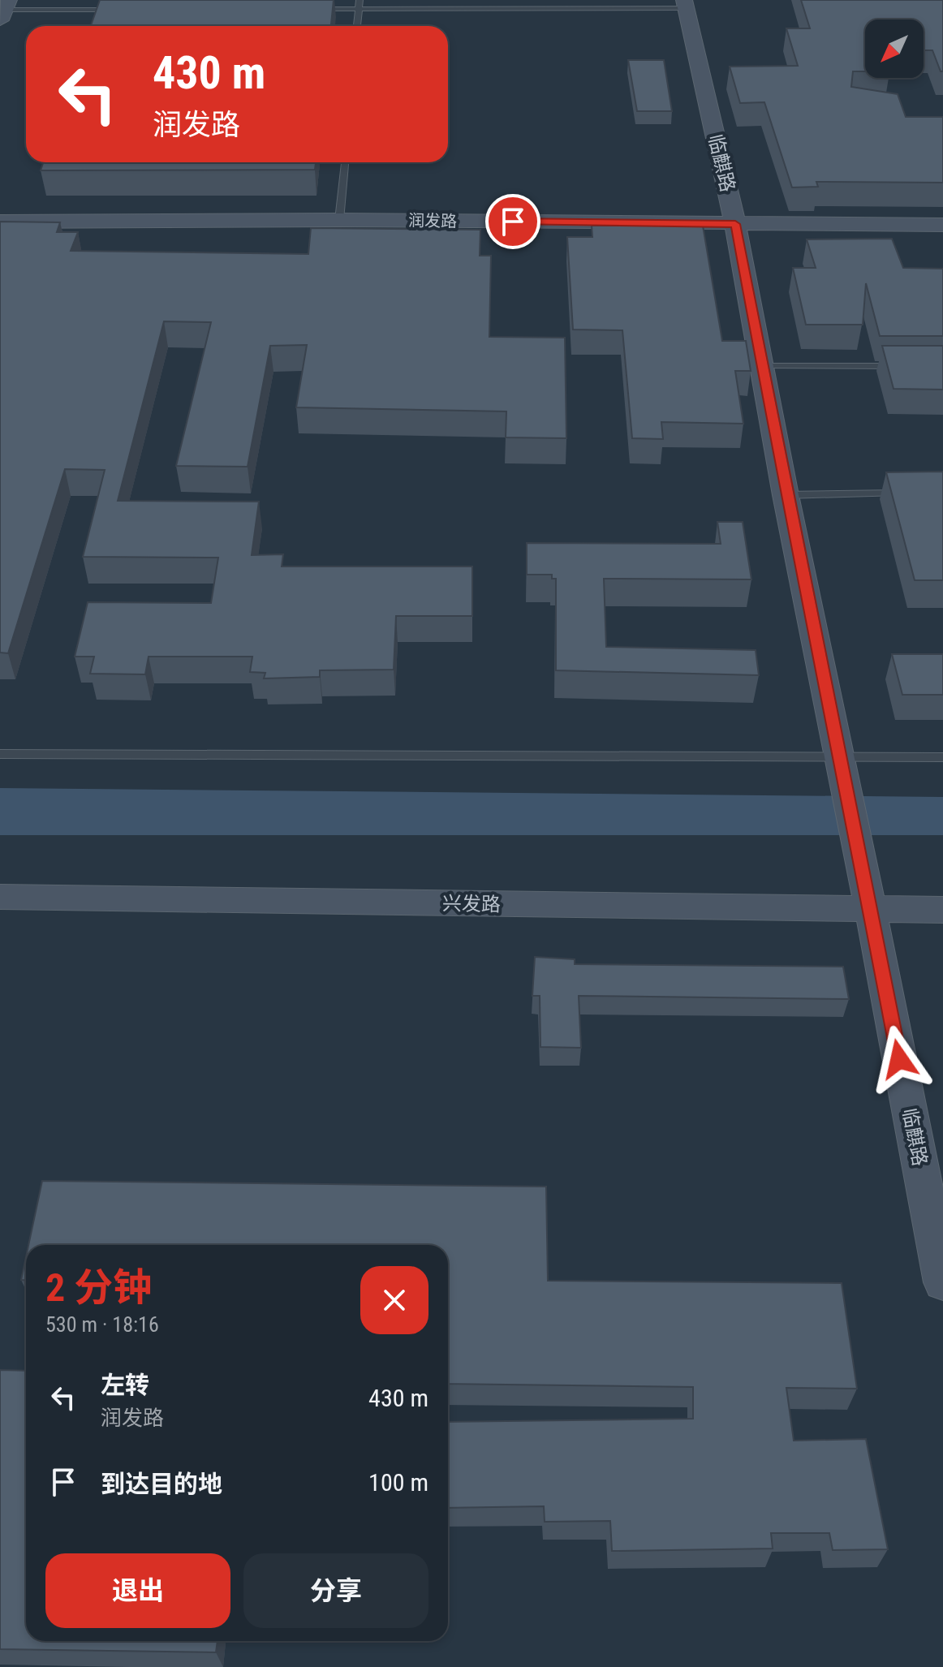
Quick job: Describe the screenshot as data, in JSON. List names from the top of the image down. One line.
{"streets":{"street":["临麒路","润发路","兴发路"]},"crossings":[["临麒路","润发路"],["临麒路","兴发路"]],"north":"bottom left","page":{"turn":["430 m","润发路"],"heading":["2 分钟","530 m · 18:16"],"list":[{"name":"左转","note":"润发路","value":"430 m"},{"name":"到达目的地","value":"100 m"}],"buttons":["退出","分享"]}}
